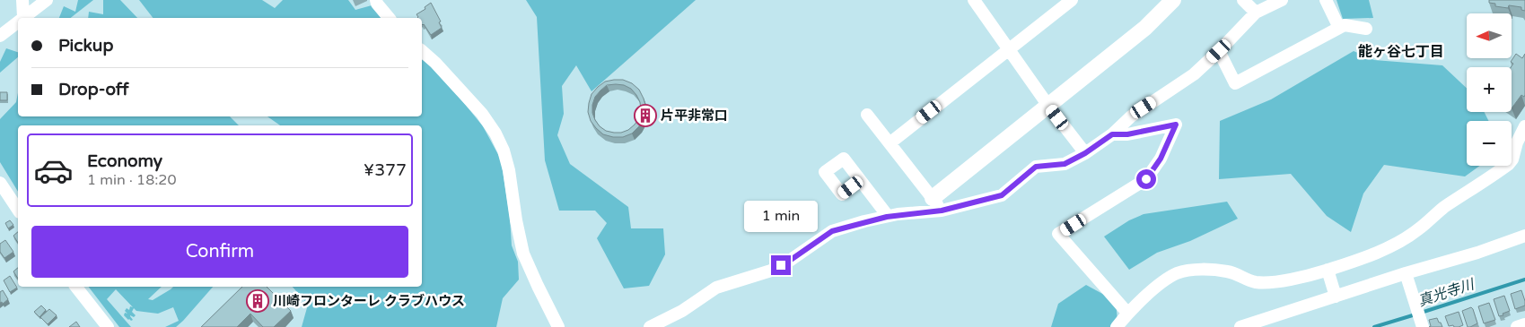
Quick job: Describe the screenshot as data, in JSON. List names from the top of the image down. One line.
{"districts":["能ヶ谷七丁目"],"water":["真光寺川"],"places":{"building":["片平非常口","川崎フロンターレ クラブハウス"]},"north":"left","page":{"map_buttons":["+","−"],"banner":["Pickup","Drop-off"],"list":[{"name":"Economy","note":"1 min · 18:20","value":"¥377"}],"bubble":"1 min","buttons":"Confirm"}}
